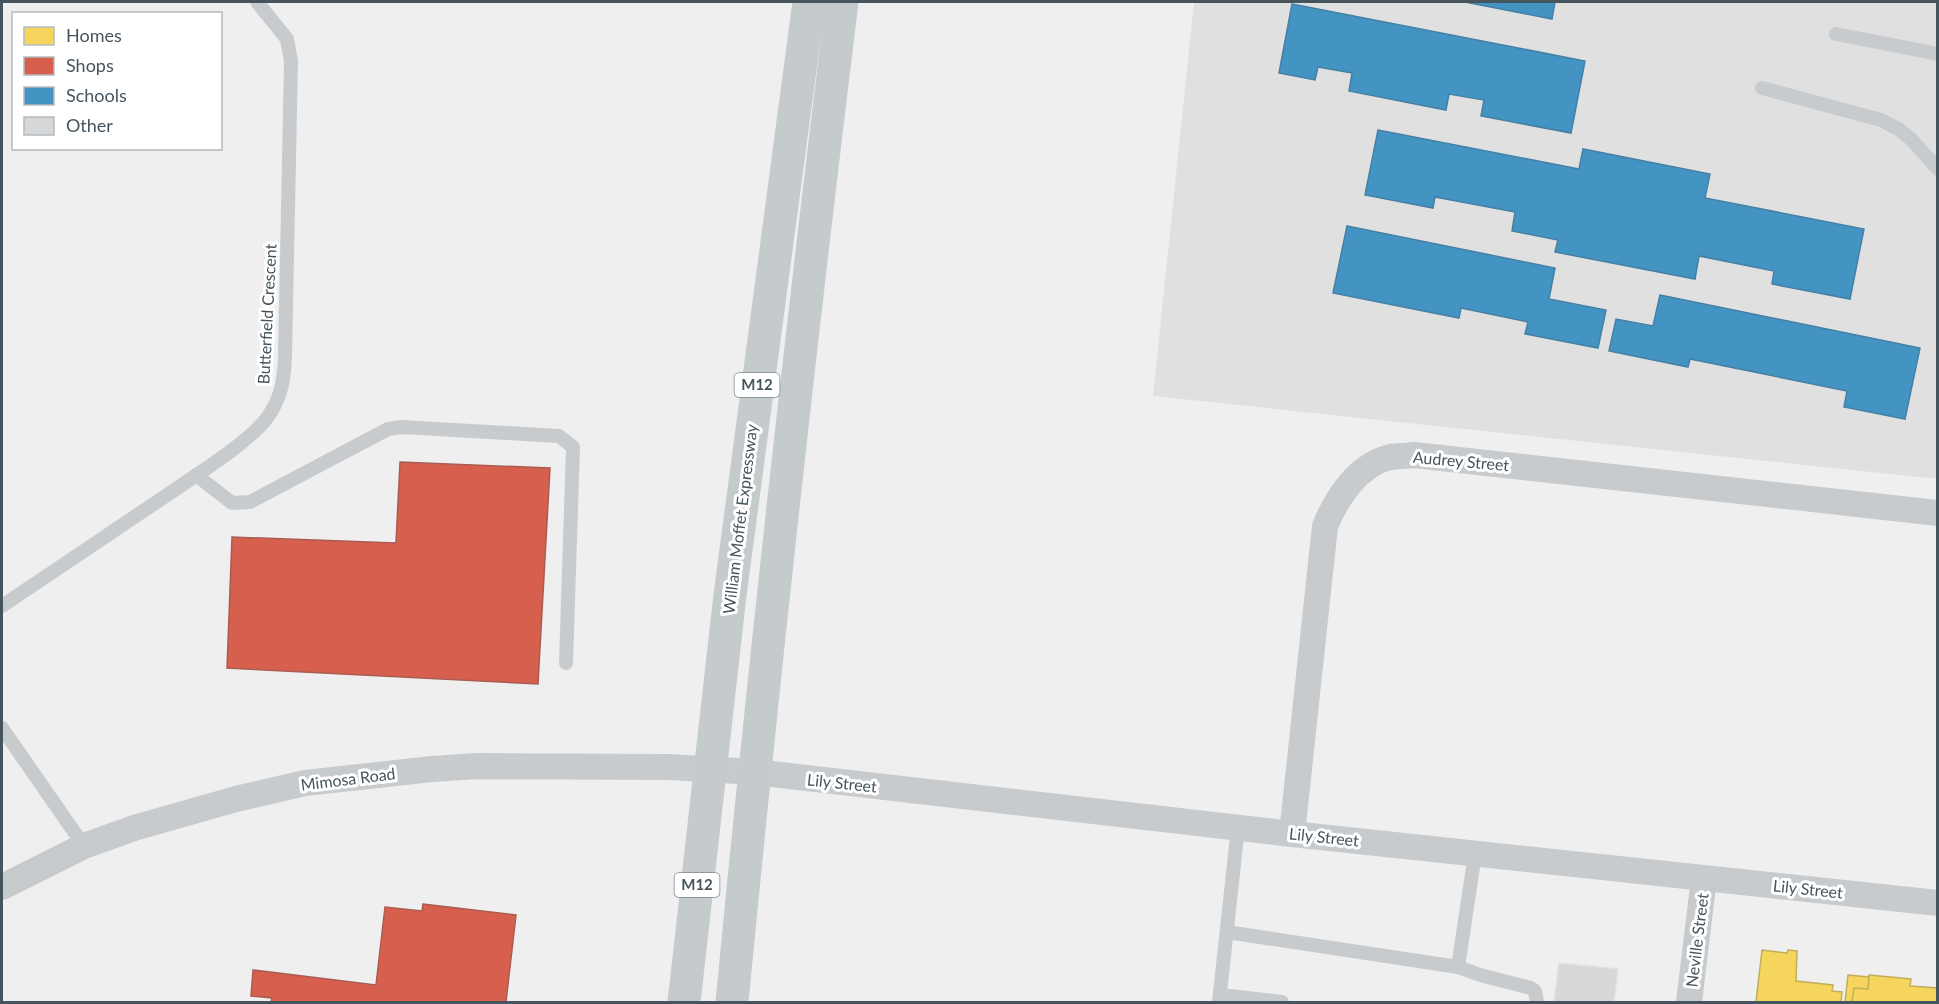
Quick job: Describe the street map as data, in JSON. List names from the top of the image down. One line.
{"streets":{"main road":["M12","William Moffet Expressway"],"street":["Audrey Street","Mimosa Road","Lily Street","Neville Street"],"lane":["Butterfield Crescent"]},"crossings":[["M12","Lily Street"],["Audrey Street","Lily Street"],["William Moffet Expressway","Mimosa Road"],["William Moffet Expressway","Lily Street"],["Mimosa Road","Lily Street"],["Lily Street","Neville Street"]],"legend":["Homes","Shops","Schools","Other"]}
